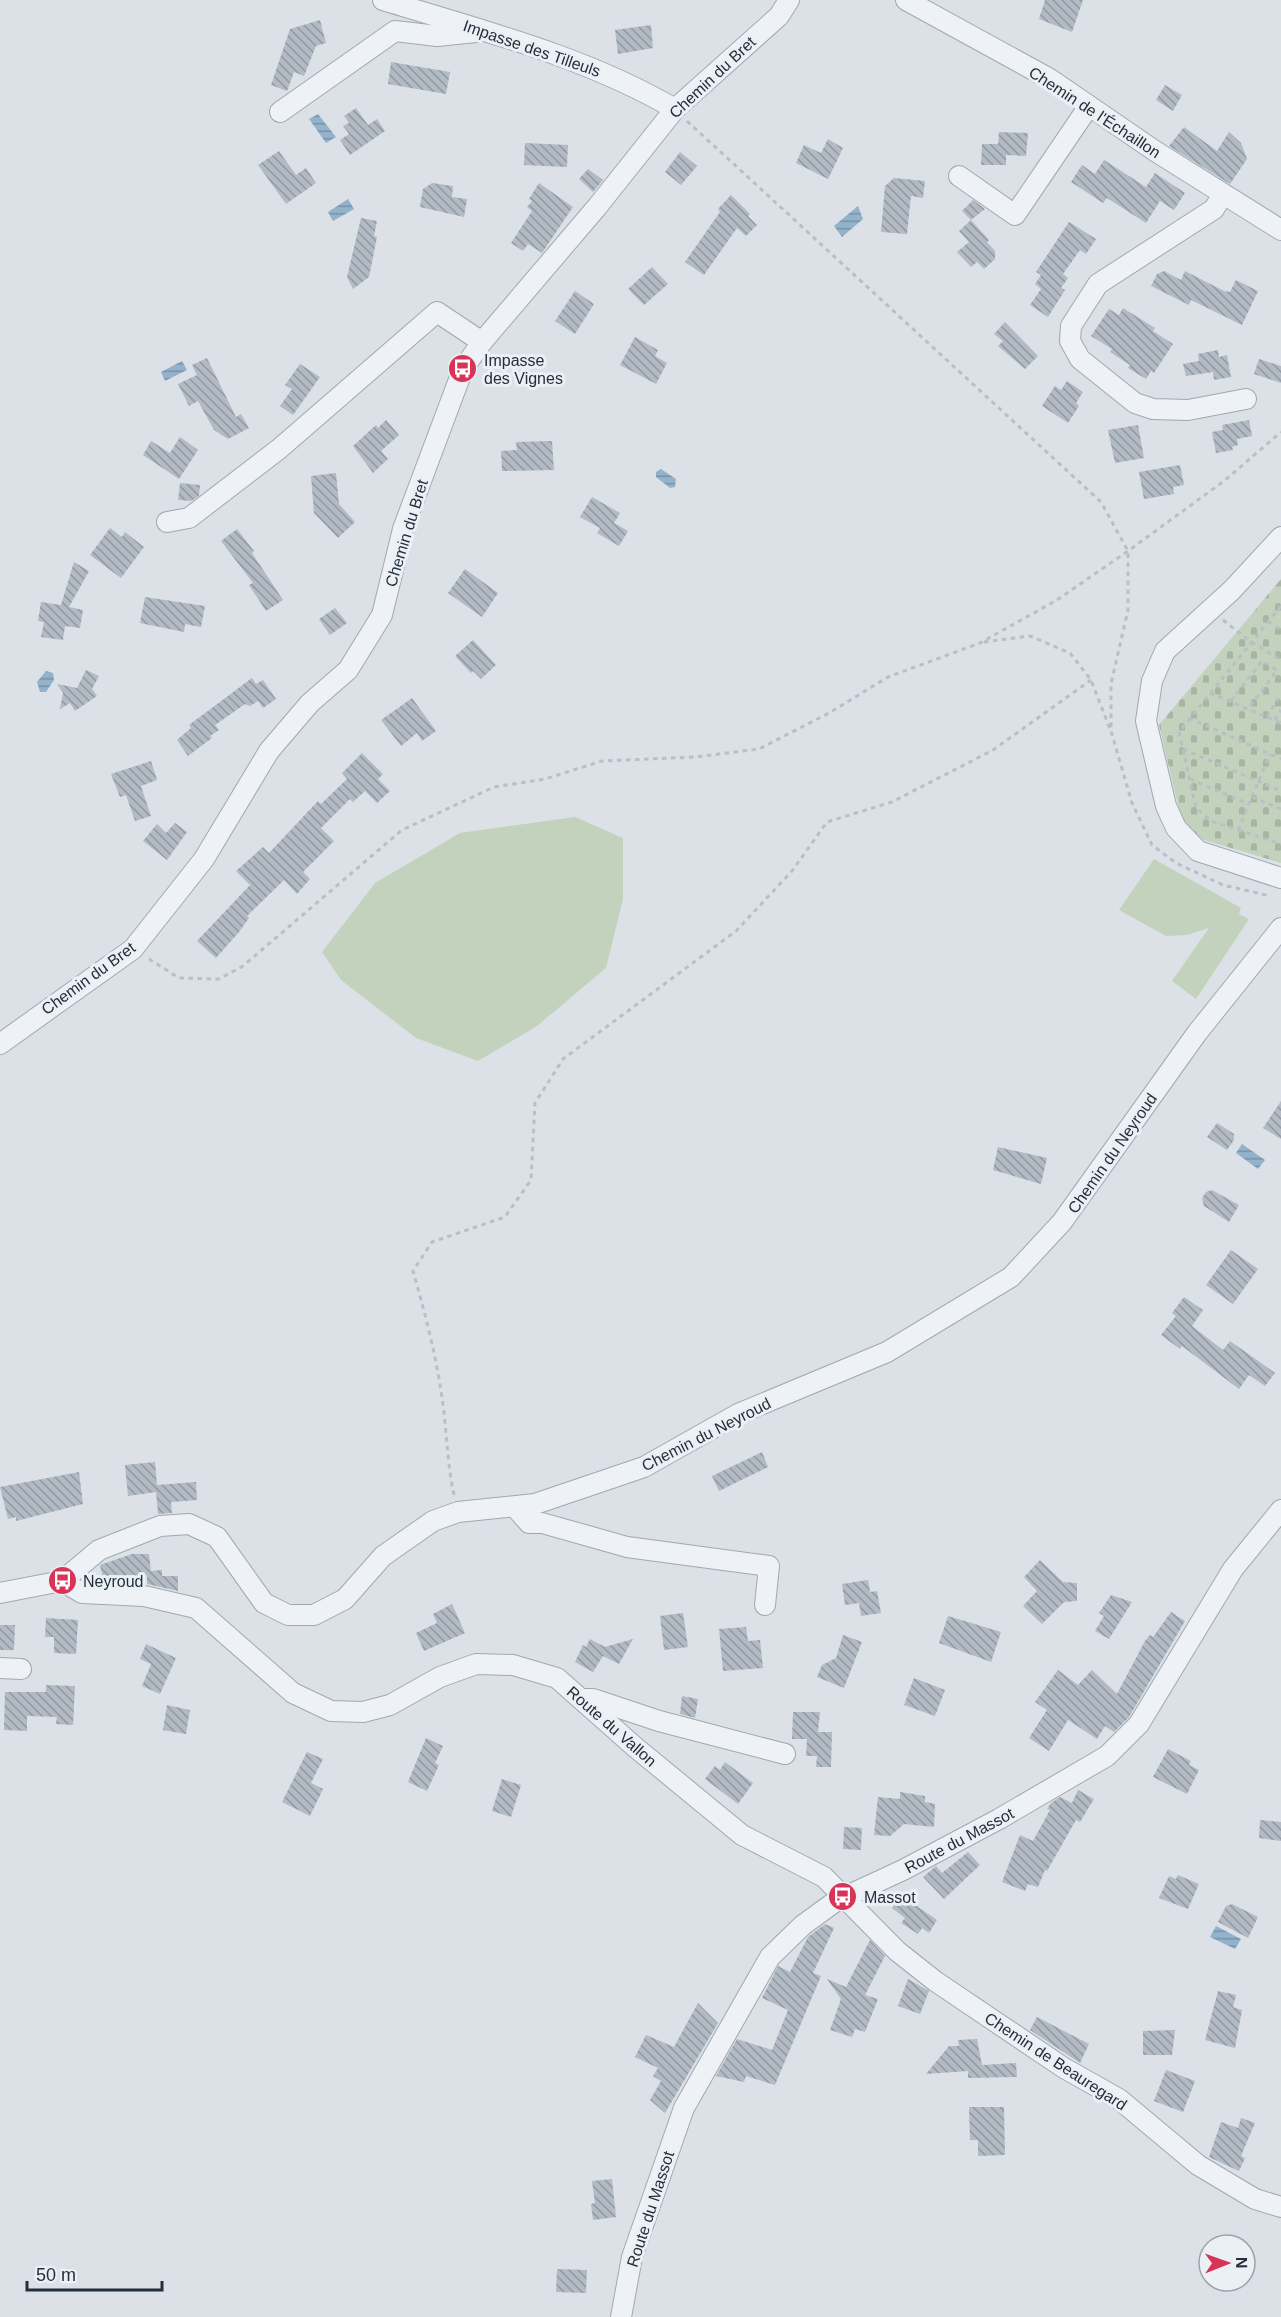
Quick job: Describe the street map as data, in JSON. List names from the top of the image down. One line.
{"streets":{"street":["Impasse des Tilleuls","Chemin du Bret","Chemin de l'Échaillon","Chemin du Neyroud","Route du Vallon","Route du Massot","Chemin de Beauregard"]},"crossings":[["Impasse des Tilleuls","Chemin du Bret"],["Chemin du Neyroud","Route du Vallon"],["Route du Vallon","Route du Massot"],["Route du Vallon","Chemin de Beauregard"],["Route du Massot","Chemin de Beauregard"]],"places":{"bus stop":["Impasse des Vignes","Neyroud","Massot"]},"scale_bar":"50 m","north":"right"}
